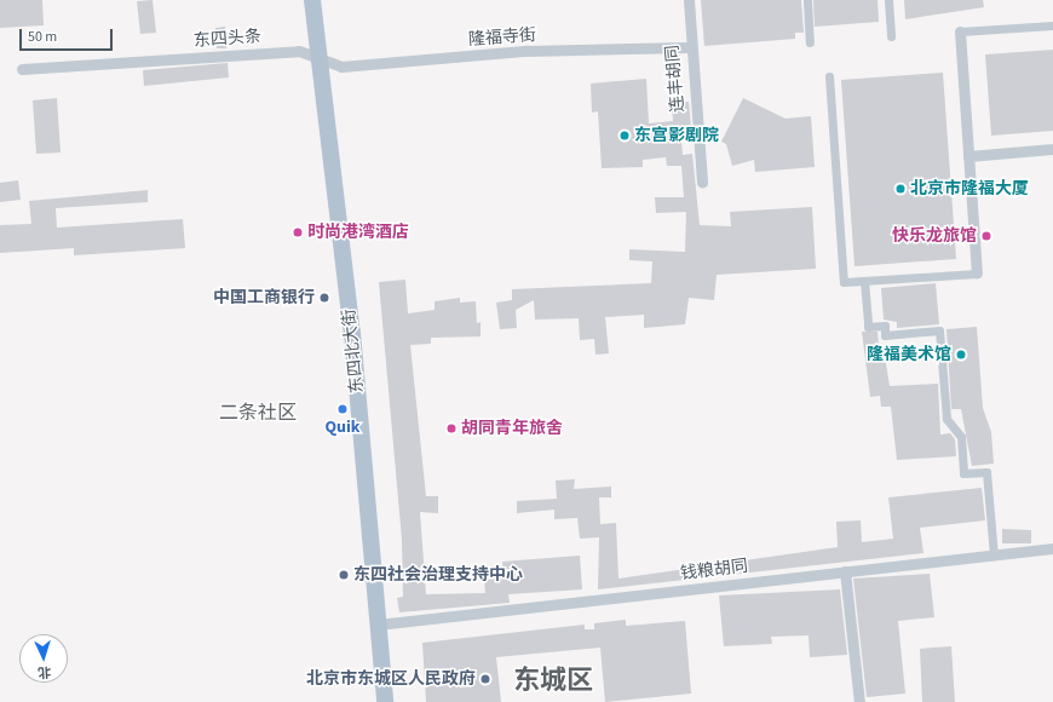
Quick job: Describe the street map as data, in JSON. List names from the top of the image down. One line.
{"streets":{"main road":["东四北大街"],"street":["隆福寺街","东四头条","连丰胡同","钱粮胡同"]},"crossings":[["隆福寺街","东四头条"],["隆福寺街","连丰胡同"],["隆福寺街","东四北大街"],["东四头条","东四北大街"],["东四北大街","钱粮胡同"]],"districts":["二条社区","东城区"],"places":["东宫影剧院","北京市隆福大厦","时尚港湾酒店","快乐龙旅馆","中国工商银行","隆福美术馆","Quik","胡同青年旅舍","东四社会治理支持中心","北京市东城区人民政府"],"scale_bar":"50 m","north":"bottom"}
